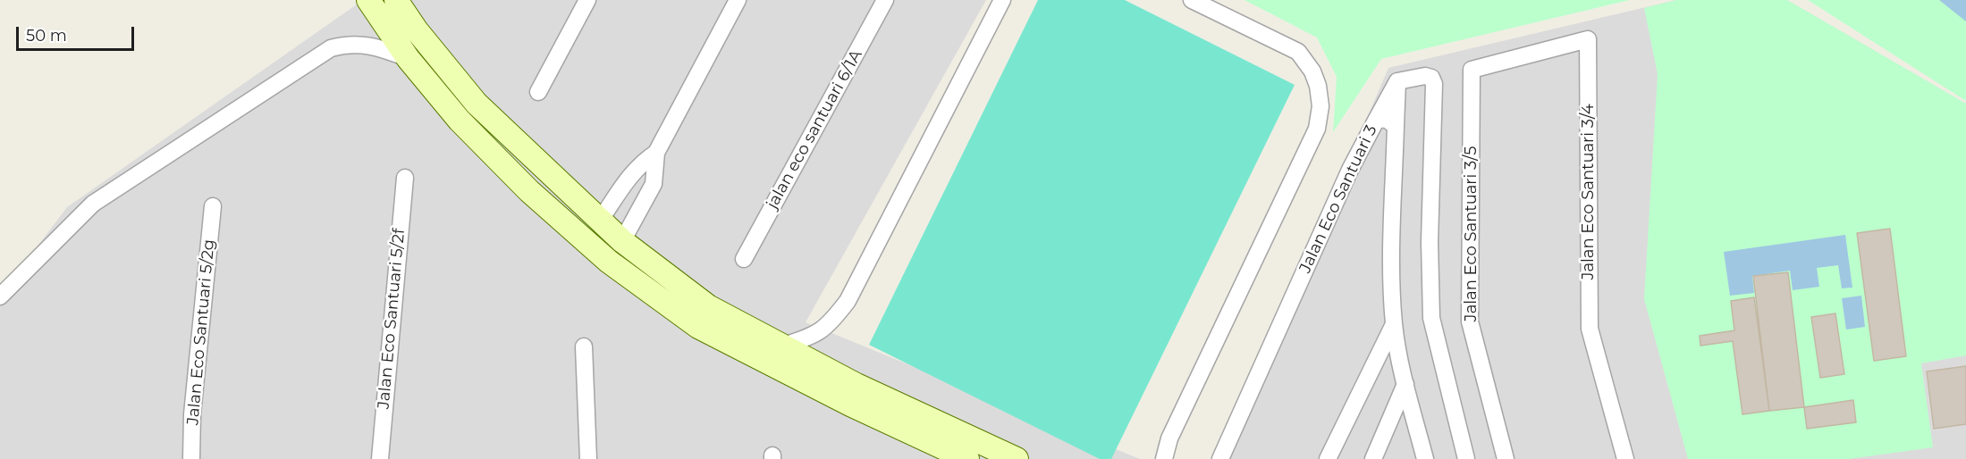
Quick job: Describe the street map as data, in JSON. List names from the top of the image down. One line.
{"streets":{"street":["jalan eco santuari 6/1A","Jalan Eco Santuari 3/4","Jalan Eco Santuari 3","Jalan Eco Santuari 3/5","Jalan Eco Santuari 5/2f","Jalan Eco Santuari 5/2g"]},"crossings":[["Jalan Eco Santuari 3/4","Jalan Eco Santuari 3/5"]],"scale_bar":"50 m"}
